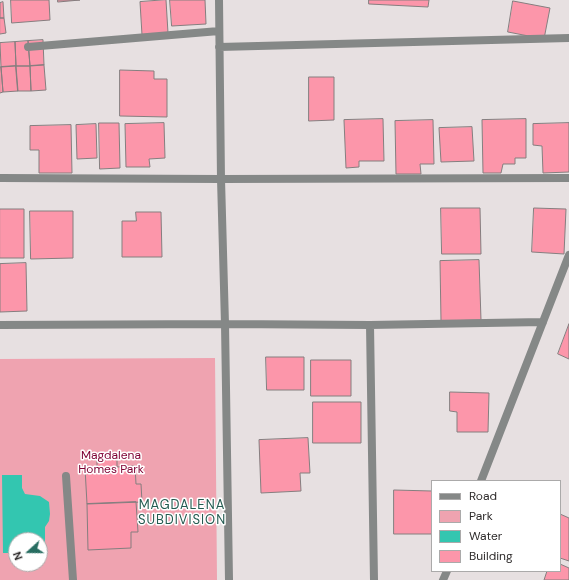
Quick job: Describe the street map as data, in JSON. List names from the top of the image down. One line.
{"districts":["MAGDALENA SUBDIVISION"],"parks":["Magdalena Homes Park"],"legend":["Road","Park","Water","Building"],"north":"left"}
